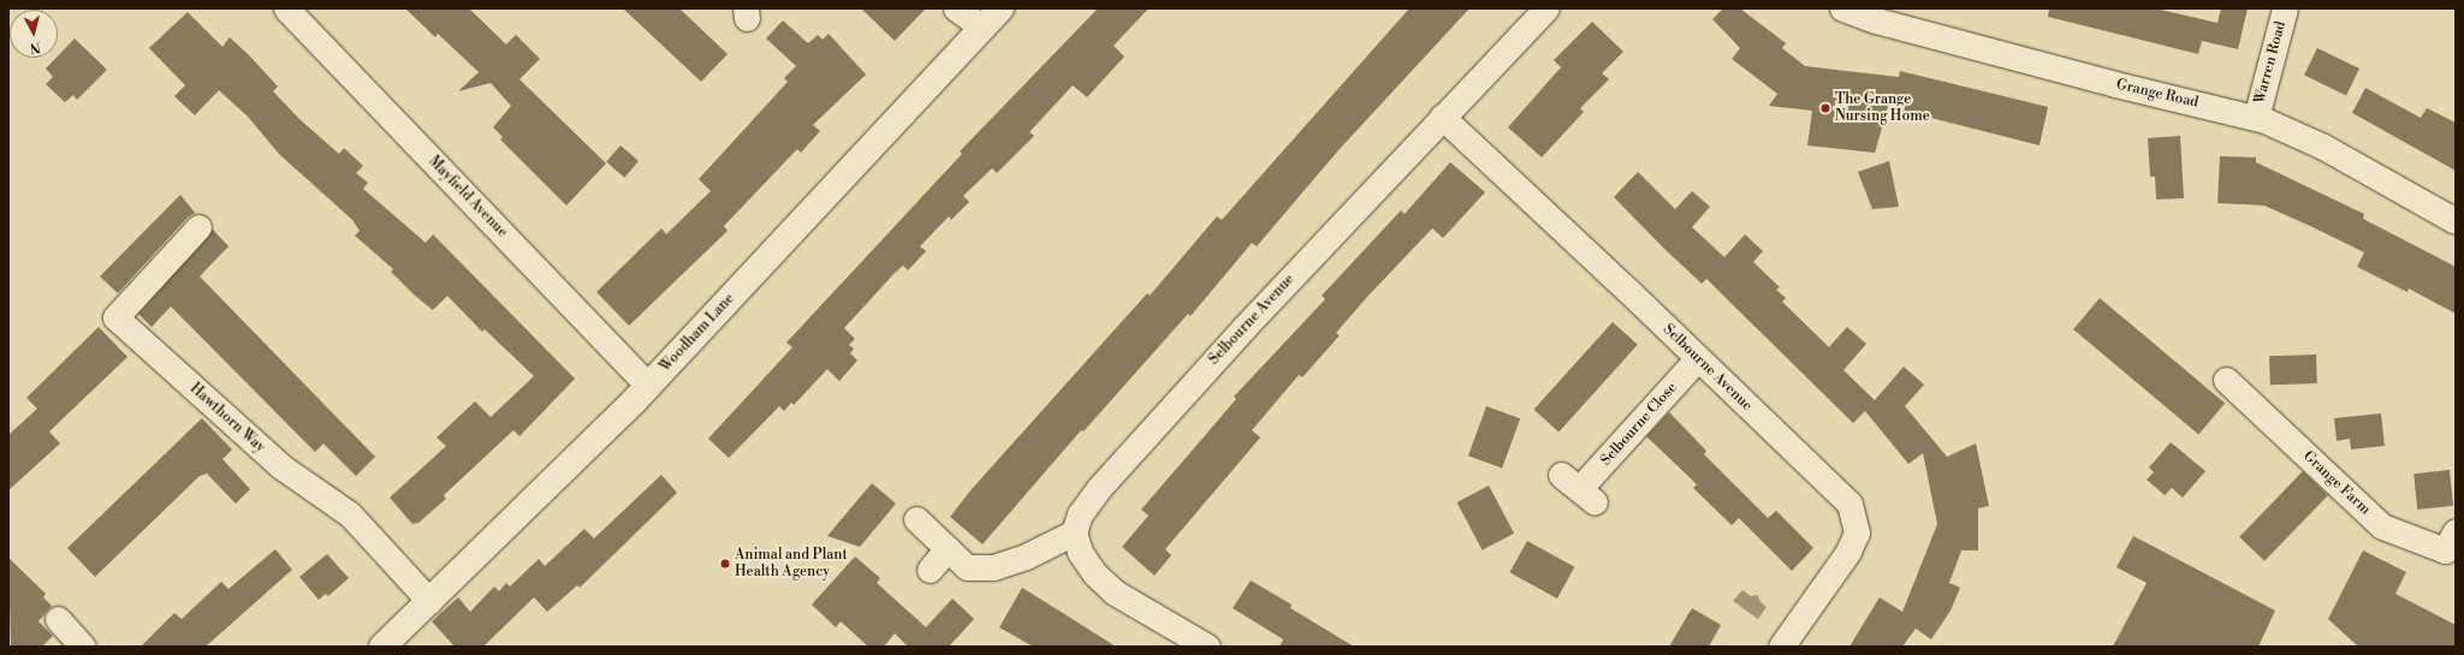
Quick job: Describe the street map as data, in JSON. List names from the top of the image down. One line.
{"streets":{"main road":["Woodham Lane"],"street":["Warren Road","Grange Road","Mayfield Avenue","Selbourne Avenue","Hawthorn Way","Selbourne Close","Grange Farm"]},"crossings":[["Warren Road","Grange Road"],["Mayfield Avenue","Woodham Lane"],["Selbourne Avenue","Selbourne Close"],["Woodham Lane","Hawthorn Way"]],"places":["The Grange Nursing Home","Animal and Plant Health Agency"],"north":"bottom"}
